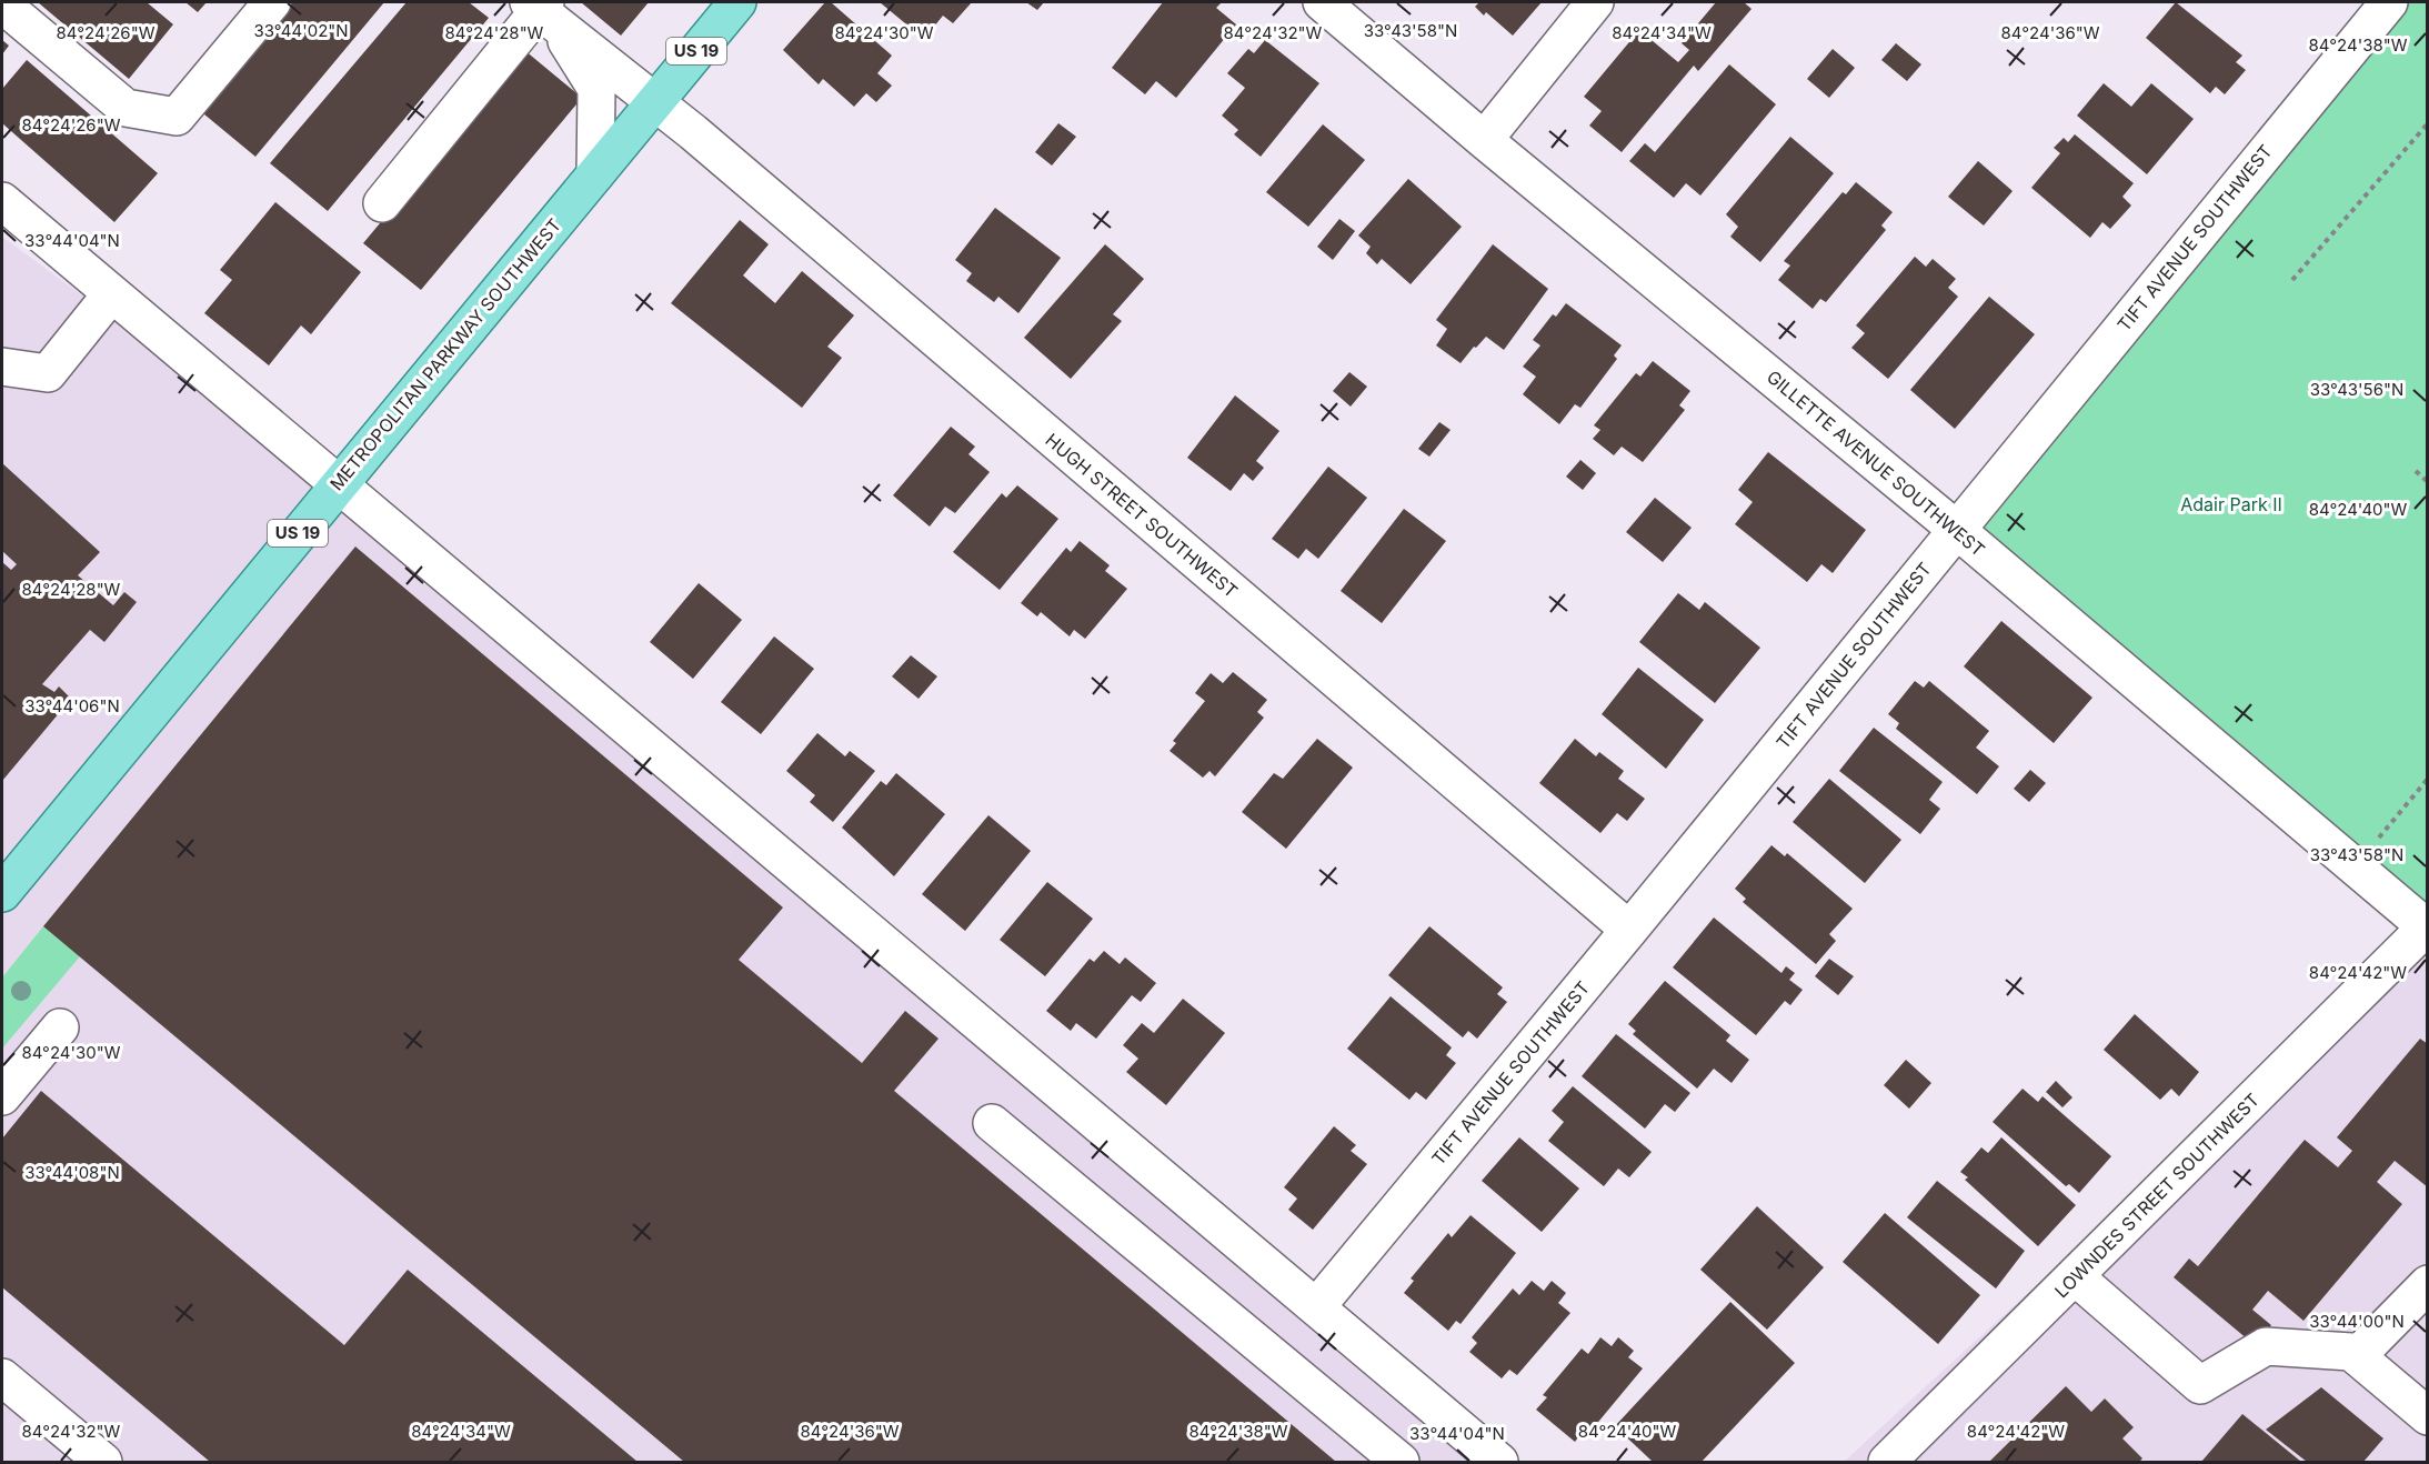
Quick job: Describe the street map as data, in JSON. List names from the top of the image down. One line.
{"streets":{"main road":["US 19","METROPOLITAN PARKWAY SOUTHWEST"],"street":["TIFT AVENUE SOUTHWEST","GILLETTE AVENUE SOUTHWEST","HUGH STREET SOUTHWEST","LOWNDES STREET SOUTHWEST"]},"crossings":[["TIFT AVENUE SOUTHWEST","GILLETTE AVENUE SOUTHWEST"],["TIFT AVENUE SOUTHWEST","HUGH STREET SOUTHWEST"],["METROPOLITAN PARKWAY SOUTHWEST","HUGH STREET SOUTHWEST"],["GILLETTE AVENUE SOUTHWEST","LOWNDES STREET SOUTHWEST"]],"parks":["Adair Park II"],"coordinates":["33°44'02\"N","33°43'58\"N","84°24'26\"W","84°24'28\"W","84°24'30\"W","84°24'32\"W","84°24'34\"W","84°24'36\"W","84°24'38\"W","33°44'04\"N","33°43'56\"N","84°24'40\"W","33°44'06\"N","84°24'42\"W","33°44'08\"N","33°44'00\"N"]}
